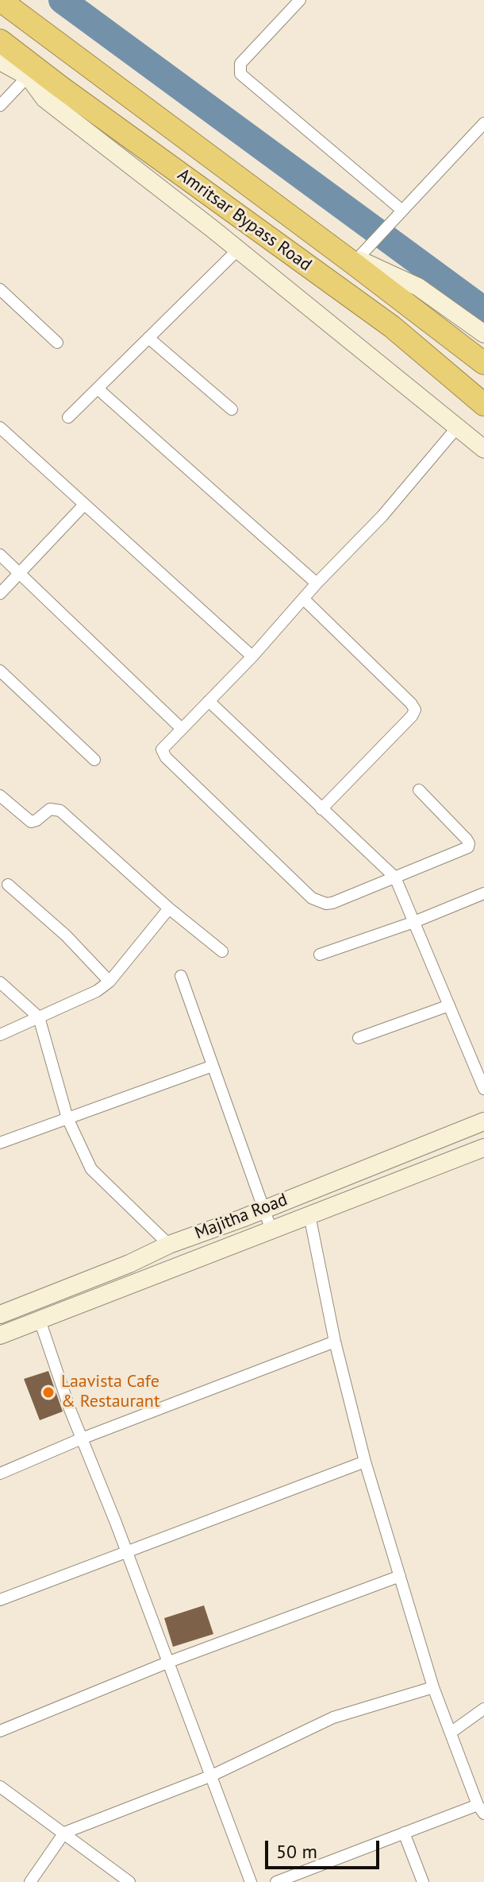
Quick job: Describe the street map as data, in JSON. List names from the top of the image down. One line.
{"streets":{"highway":["Amritsar Bypass Road"],"main road":["Majitha Road"]},"places":["Laavista Cafe & Restaurant"],"scale_bar":"50 m"}
